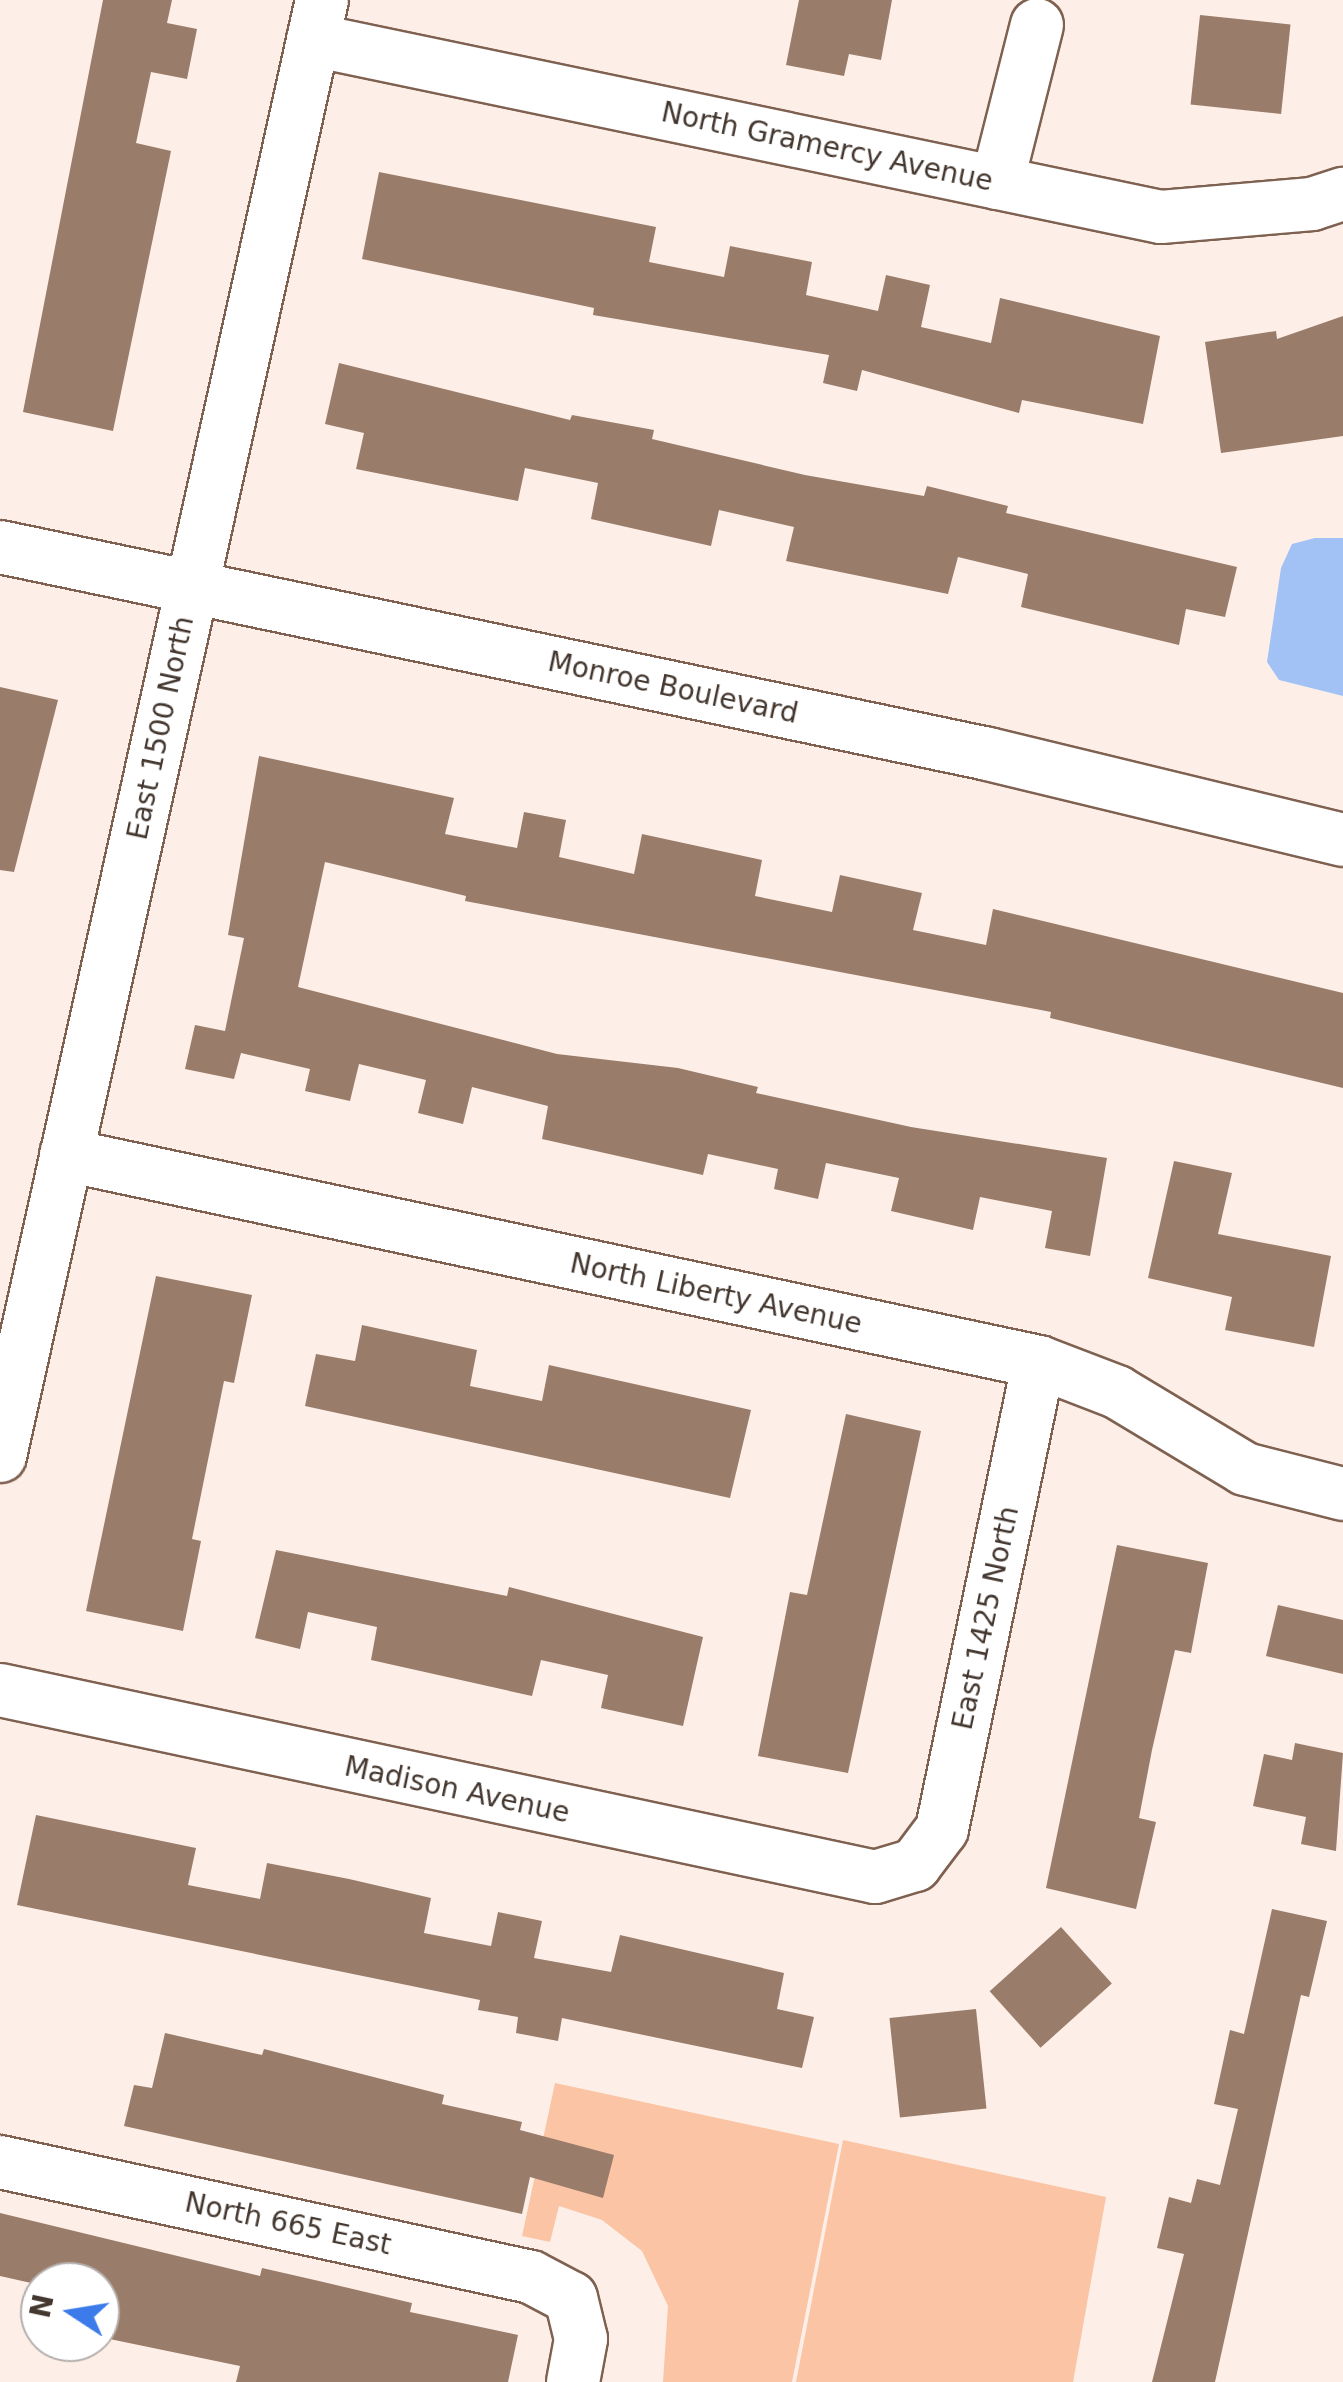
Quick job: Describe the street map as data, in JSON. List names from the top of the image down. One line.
{"streets":{"street":["North Gramercy Avenue","Monroe Boulevard","East 1500 North","North Liberty Avenue","East 1425 North","Madison Avenue","North 665 East"]},"crossings":[["North Gramercy Avenue","East 1500 North"],["Monroe Boulevard","East 1500 North"],["East 1500 North","North Liberty Avenue"],["North Liberty Avenue","East 1425 North"],["East 1425 North","Madison Avenue"]],"north":"left"}
